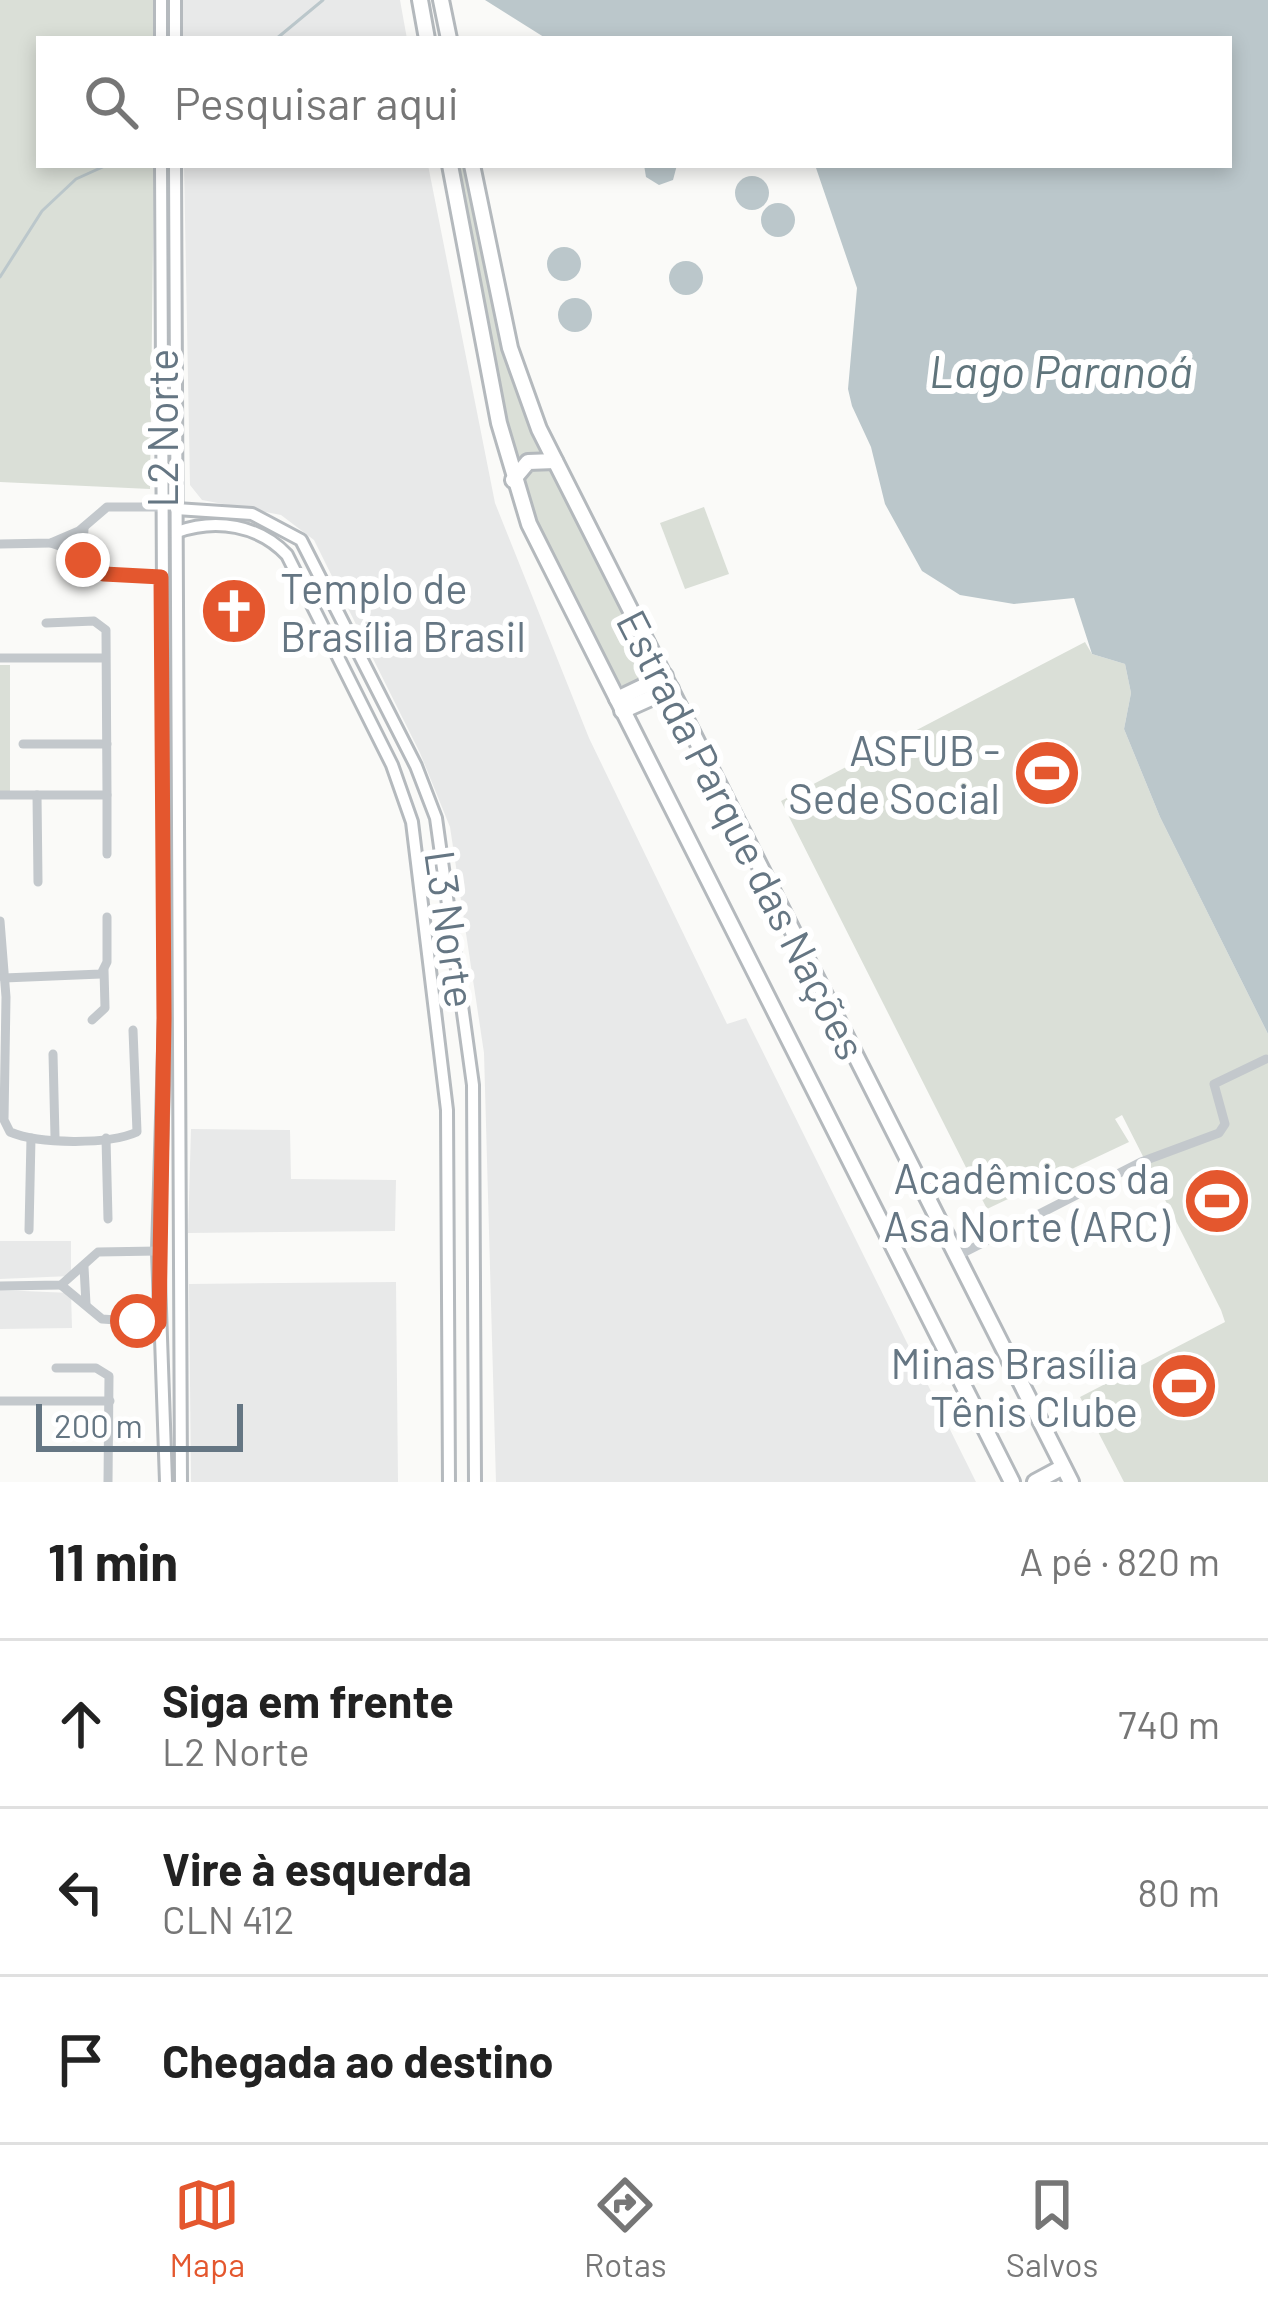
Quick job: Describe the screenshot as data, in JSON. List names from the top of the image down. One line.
{"streets":{"highway":["Estrada Parque das Nações"],"main road":["L2 Norte","L3 Norte"]},"crossings":[["L2 Norte","L3 Norte"]],"water":["Lago Paranoá"],"places":{"church":["Templo de Brasília Brasil"],"sports":["ASFUB - Sede Social","Acadêmicos da Asa Norte (ARC)","Minas Brasília Tênis Clube"]},"scale_bar":"200 m","page":{"search":"Pesquisar aqui","scale":"200 m","heading":["11 min","A pé · 820 m"],"list":[["Siga em frente","L2 Norte","740 m"],["Vire à esquerda","CLN 412","80 m"],"Chegada ao destino"],"nav":["Mapa","Rotas","Salvos"]}}
